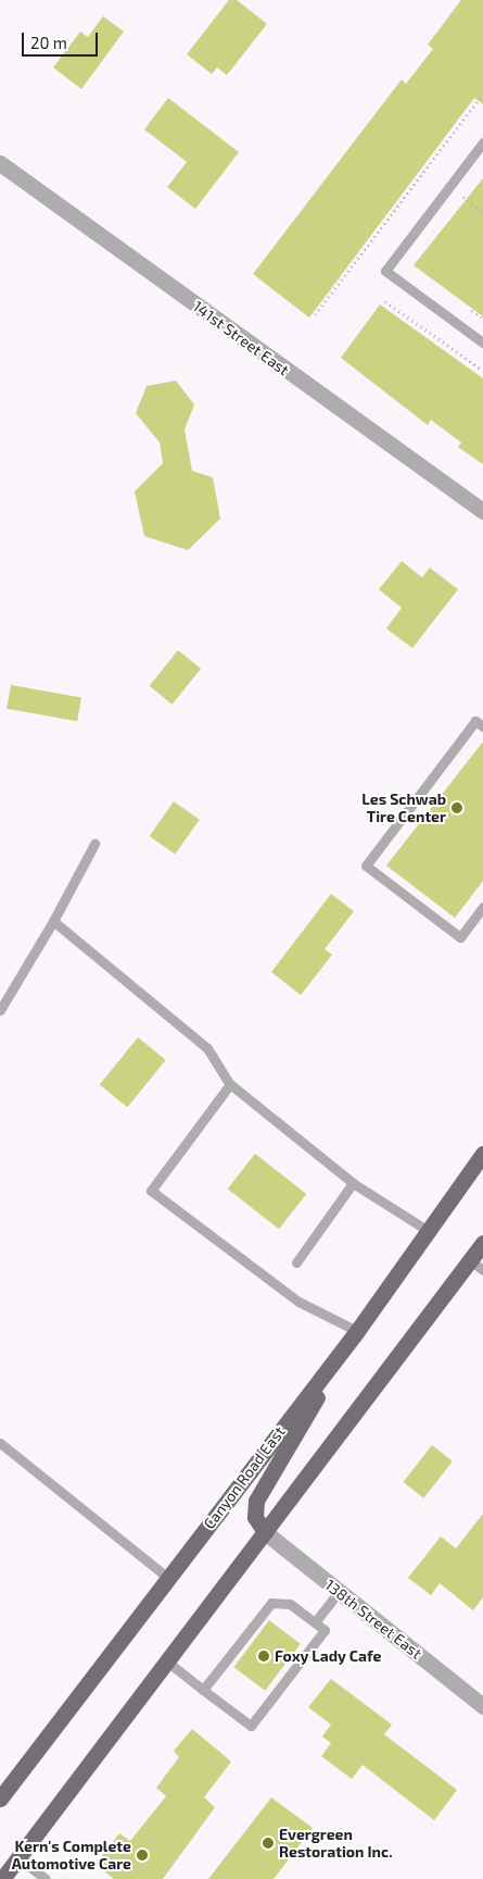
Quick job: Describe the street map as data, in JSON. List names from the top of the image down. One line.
{"streets":{"main road":["Canyon Road East"],"street":["141st Street East","138th Street East"]},"places":["Les Schwab Tire Center","Foxy Lady Cafe","Evergreen Restoration Inc.","Kern's Complete Automotive Care"],"scale_bar":"20 m"}
